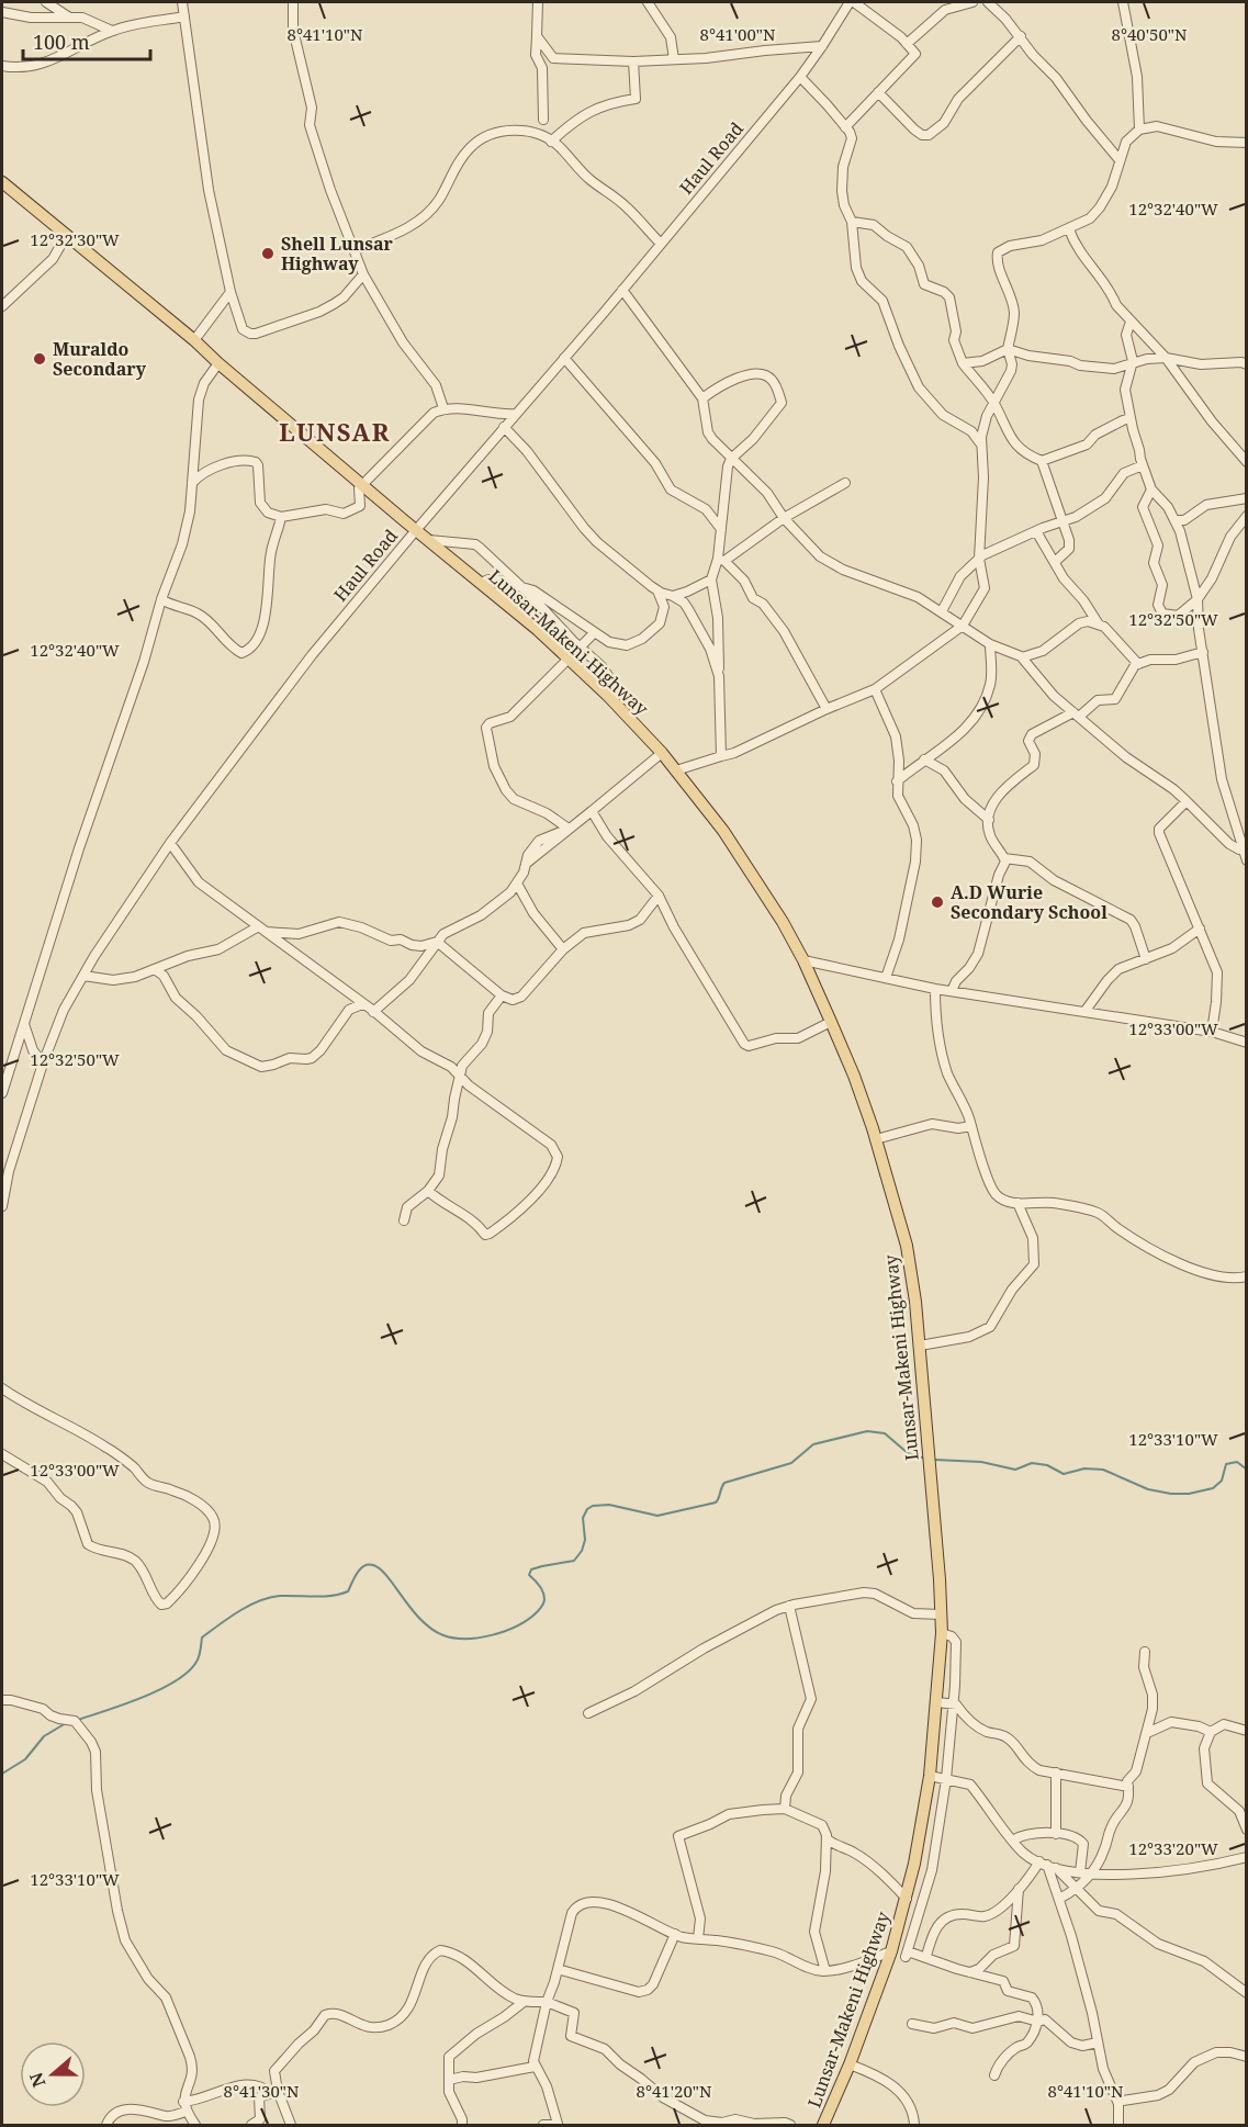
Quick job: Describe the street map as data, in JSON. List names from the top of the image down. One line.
{"streets":{"main road":["Lunsar-Makeni Highway"],"street":["Haul Road"]},"crossings":[["Haul Road","Lunsar-Makeni Highway"]],"districts":["LUNSAR"],"places":["Shell Lunsar Highway","Muraldo Secondary","A.D Wurie Secondary School"],"scale_bar":"100 m","north":"left","coordinates":["8°41'10\"N","8°41'00\"N","8°40'50\"N","12°32'40\"W","12°32'30\"W","12°32'50\"W","12°33'00\"W","12°33'10\"W","12°33'20\"W","8°41'30\"N","8°41'20\"N"]}
